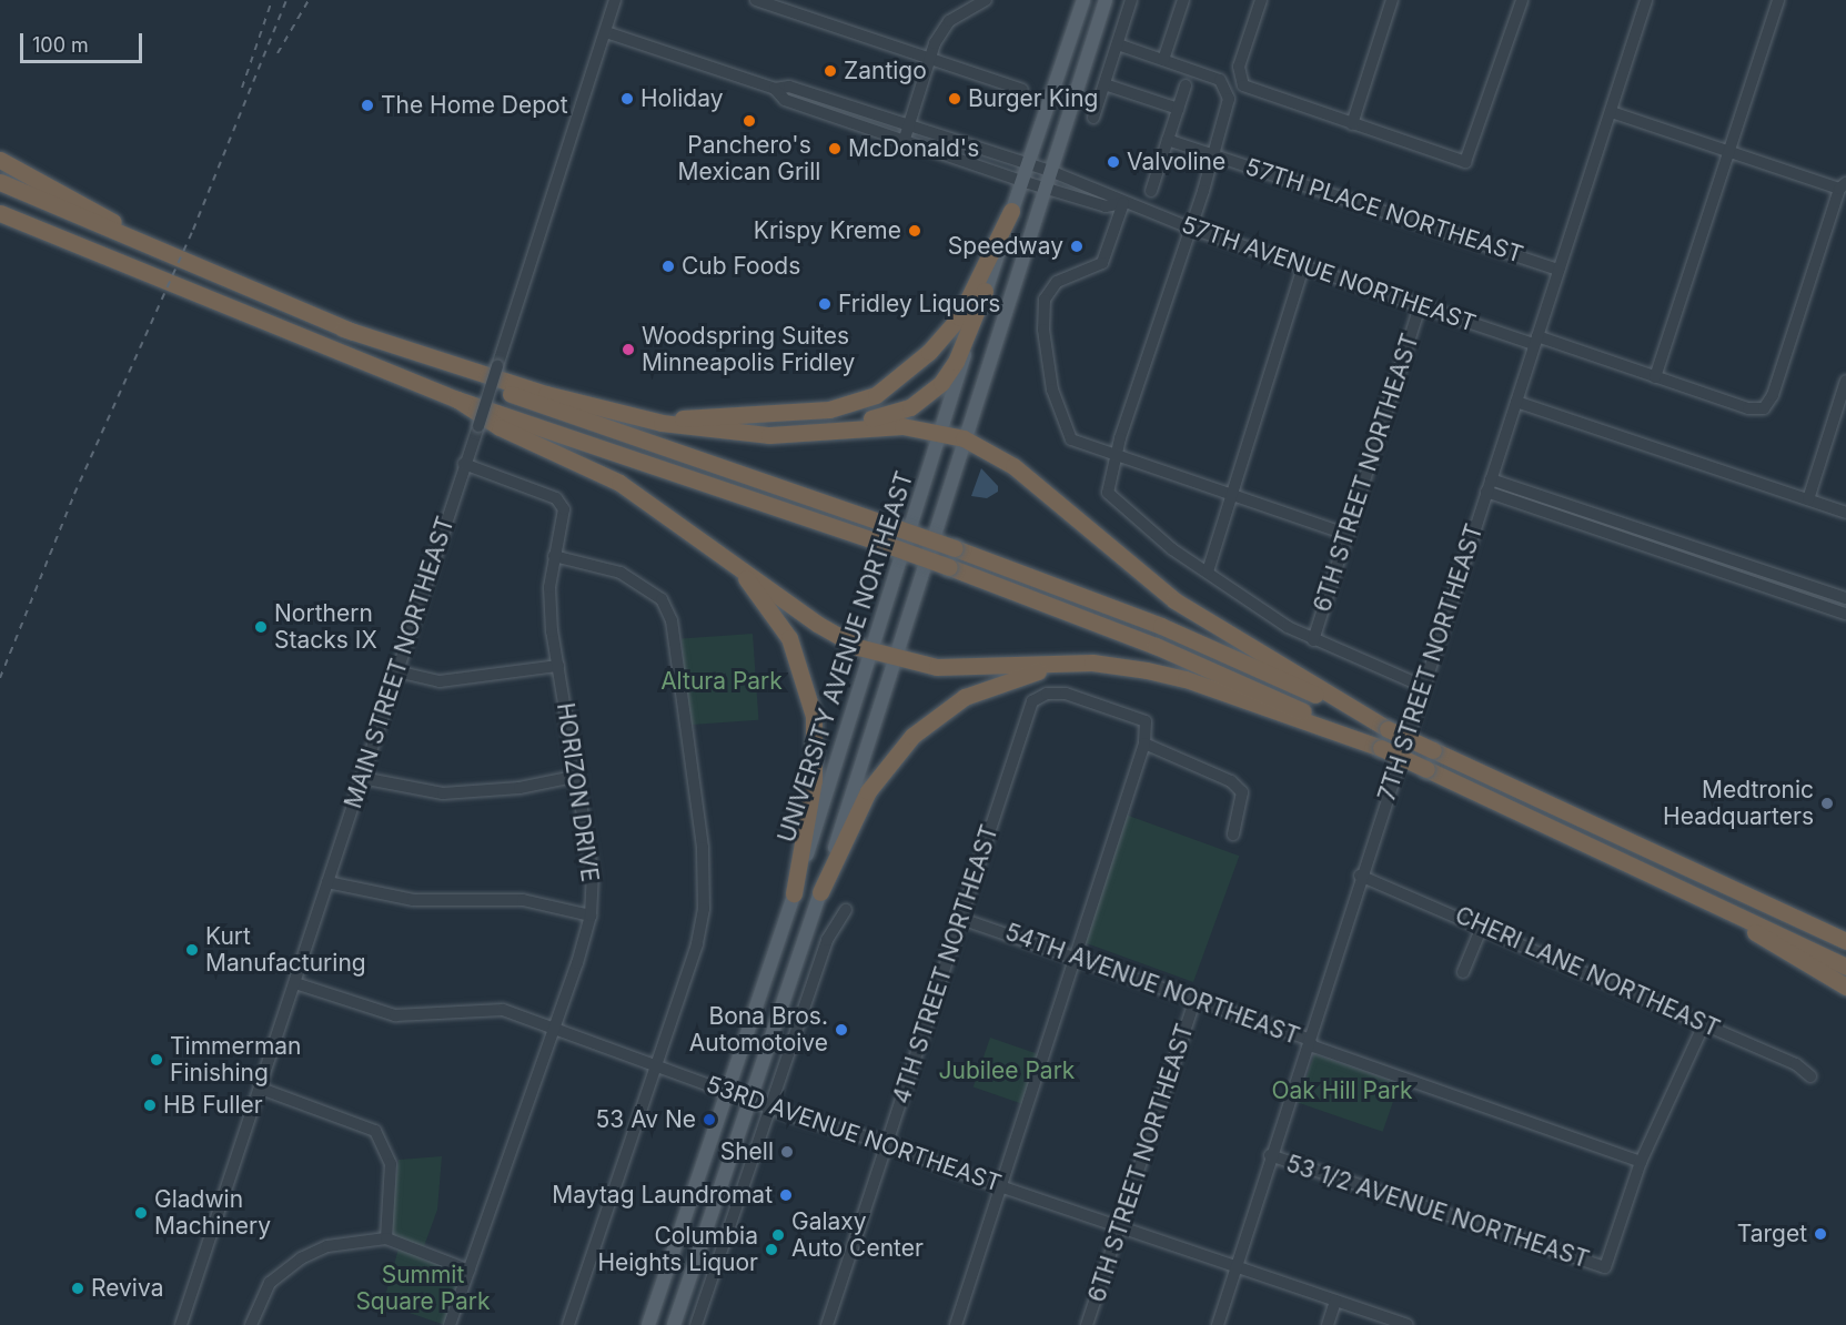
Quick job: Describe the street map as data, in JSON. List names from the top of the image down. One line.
{"streets":{"main road":["UNIVERSITY AVENUE NORTHEAST"],"street":["57TH PLACE NORTHEAST","57TH AVENUE NORTHEAST","6TH STREET NORTHEAST","MAIN STREET NORTHEAST","7TH STREET NORTHEAST","HORIZON DRIVE","4TH STREET NORTHEAST","CHERI LANE NORTHEAST","54TH AVENUE NORTHEAST","53RD AVENUE NORTHEAST","53 1/2 AVENUE NORTHEAST"]},"crossings":[["57TH PLACE NORTHEAST","7TH STREET NORTHEAST"],["57TH AVENUE NORTHEAST","6TH STREET NORTHEAST"],["57TH AVENUE NORTHEAST","UNIVERSITY AVENUE NORTHEAST"],["57TH AVENUE NORTHEAST","MAIN STREET NORTHEAST"],["57TH AVENUE NORTHEAST","7TH STREET NORTHEAST"],["6TH STREET NORTHEAST","54TH AVENUE NORTHEAST"],["6TH STREET NORTHEAST","53RD AVENUE NORTHEAST"],["UNIVERSITY AVENUE NORTHEAST","53RD AVENUE NORTHEAST"],["MAIN STREET NORTHEAST","HORIZON DRIVE"],["MAIN STREET NORTHEAST","53RD AVENUE NORTHEAST"],["7TH STREET NORTHEAST","CHERI LANE NORTHEAST"],["7TH STREET NORTHEAST","54TH AVENUE NORTHEAST"],["7TH STREET NORTHEAST","53RD AVENUE NORTHEAST"],["7TH STREET NORTHEAST","53 1/2 AVENUE NORTHEAST"],["HORIZON DRIVE","53RD AVENUE NORTHEAST"],["4TH STREET NORTHEAST","54TH AVENUE NORTHEAST"],["4TH STREET NORTHEAST","53RD AVENUE NORTHEAST"],["54TH AVENUE NORTHEAST","53 1/2 AVENUE NORTHEAST"]],"parks":["Altura Park","Jubilee Park","Oak Hill Park","Summit Square Park"],"places":["Zantigo","Holiday","Burger King","The Home Depot","Panchero's Mexican Grill","McDonald's","Valvoline","Krispy Kreme","Speedway","Cub Foods","Fridley Liquors","Woodspring Suites Minneapolis Fridley","Northern Stacks IX","Medtronic Headquarters","Kurt Manufacturing","Bona Bros. Automotoive","Timmerman Finishing","HB Fuller","53 Av Ne","Shell","Maytag Laundromat","Gladwin Machinery","Target","Galaxy Auto Center","Columbia Heights Liquor","Reviva"],"scale_bar":"100 m"}
